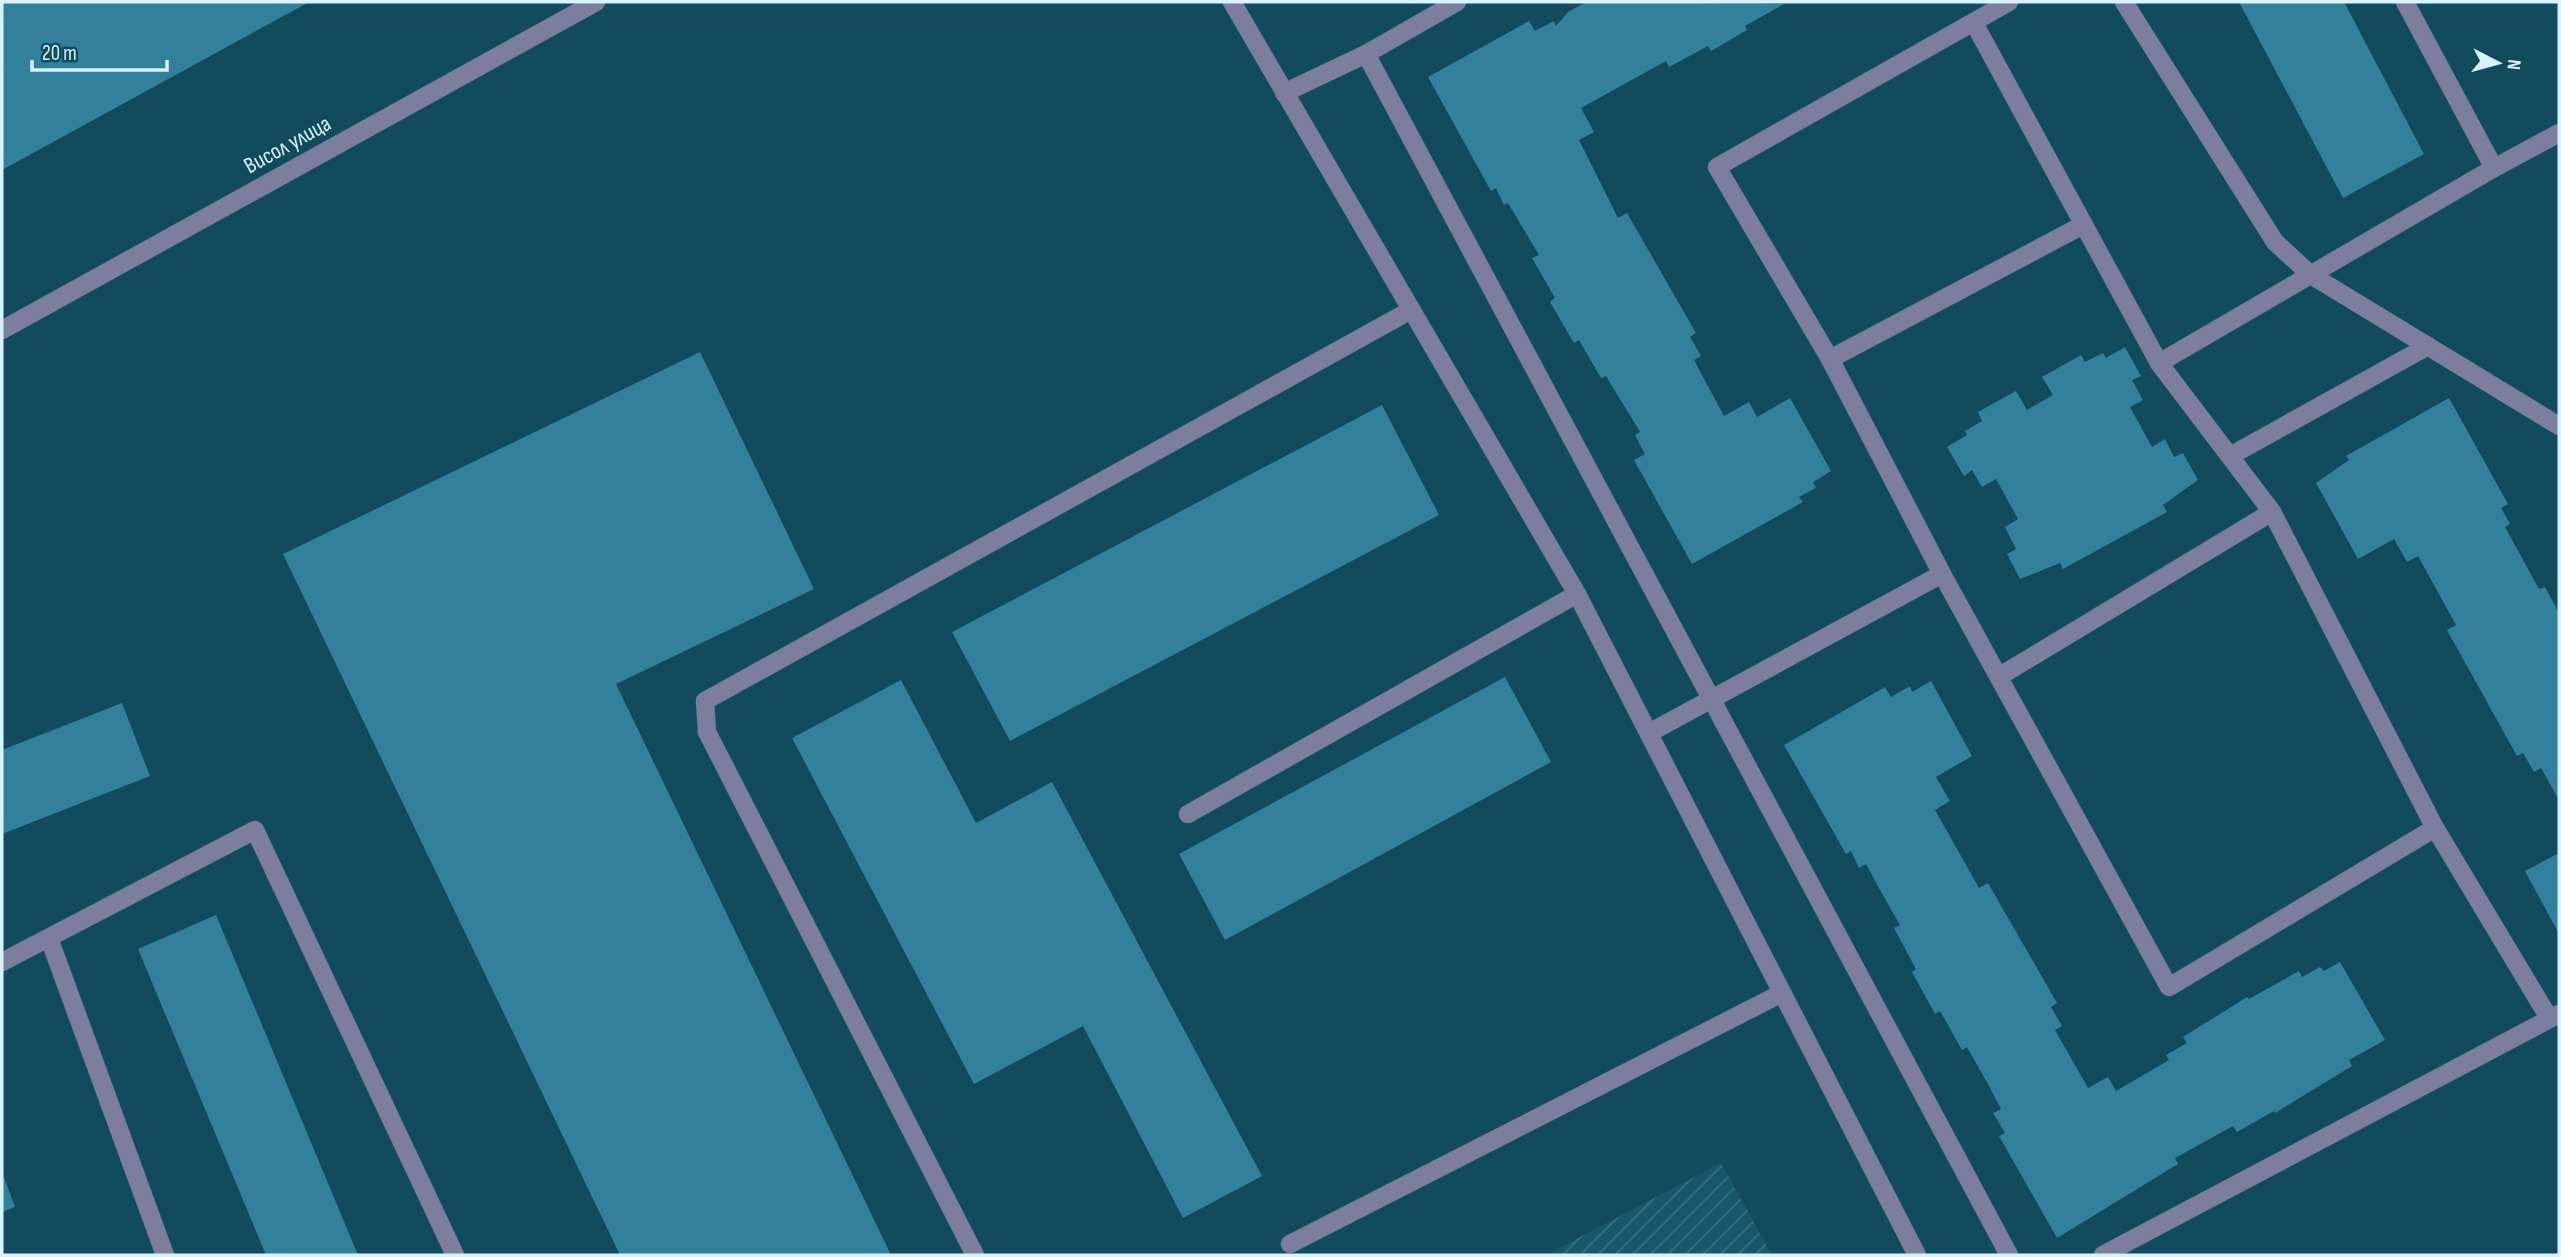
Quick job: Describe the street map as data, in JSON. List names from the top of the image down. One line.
{"streets":{"street":["Висол улица"]},"scale_bar":"20 m","north":"right"}
